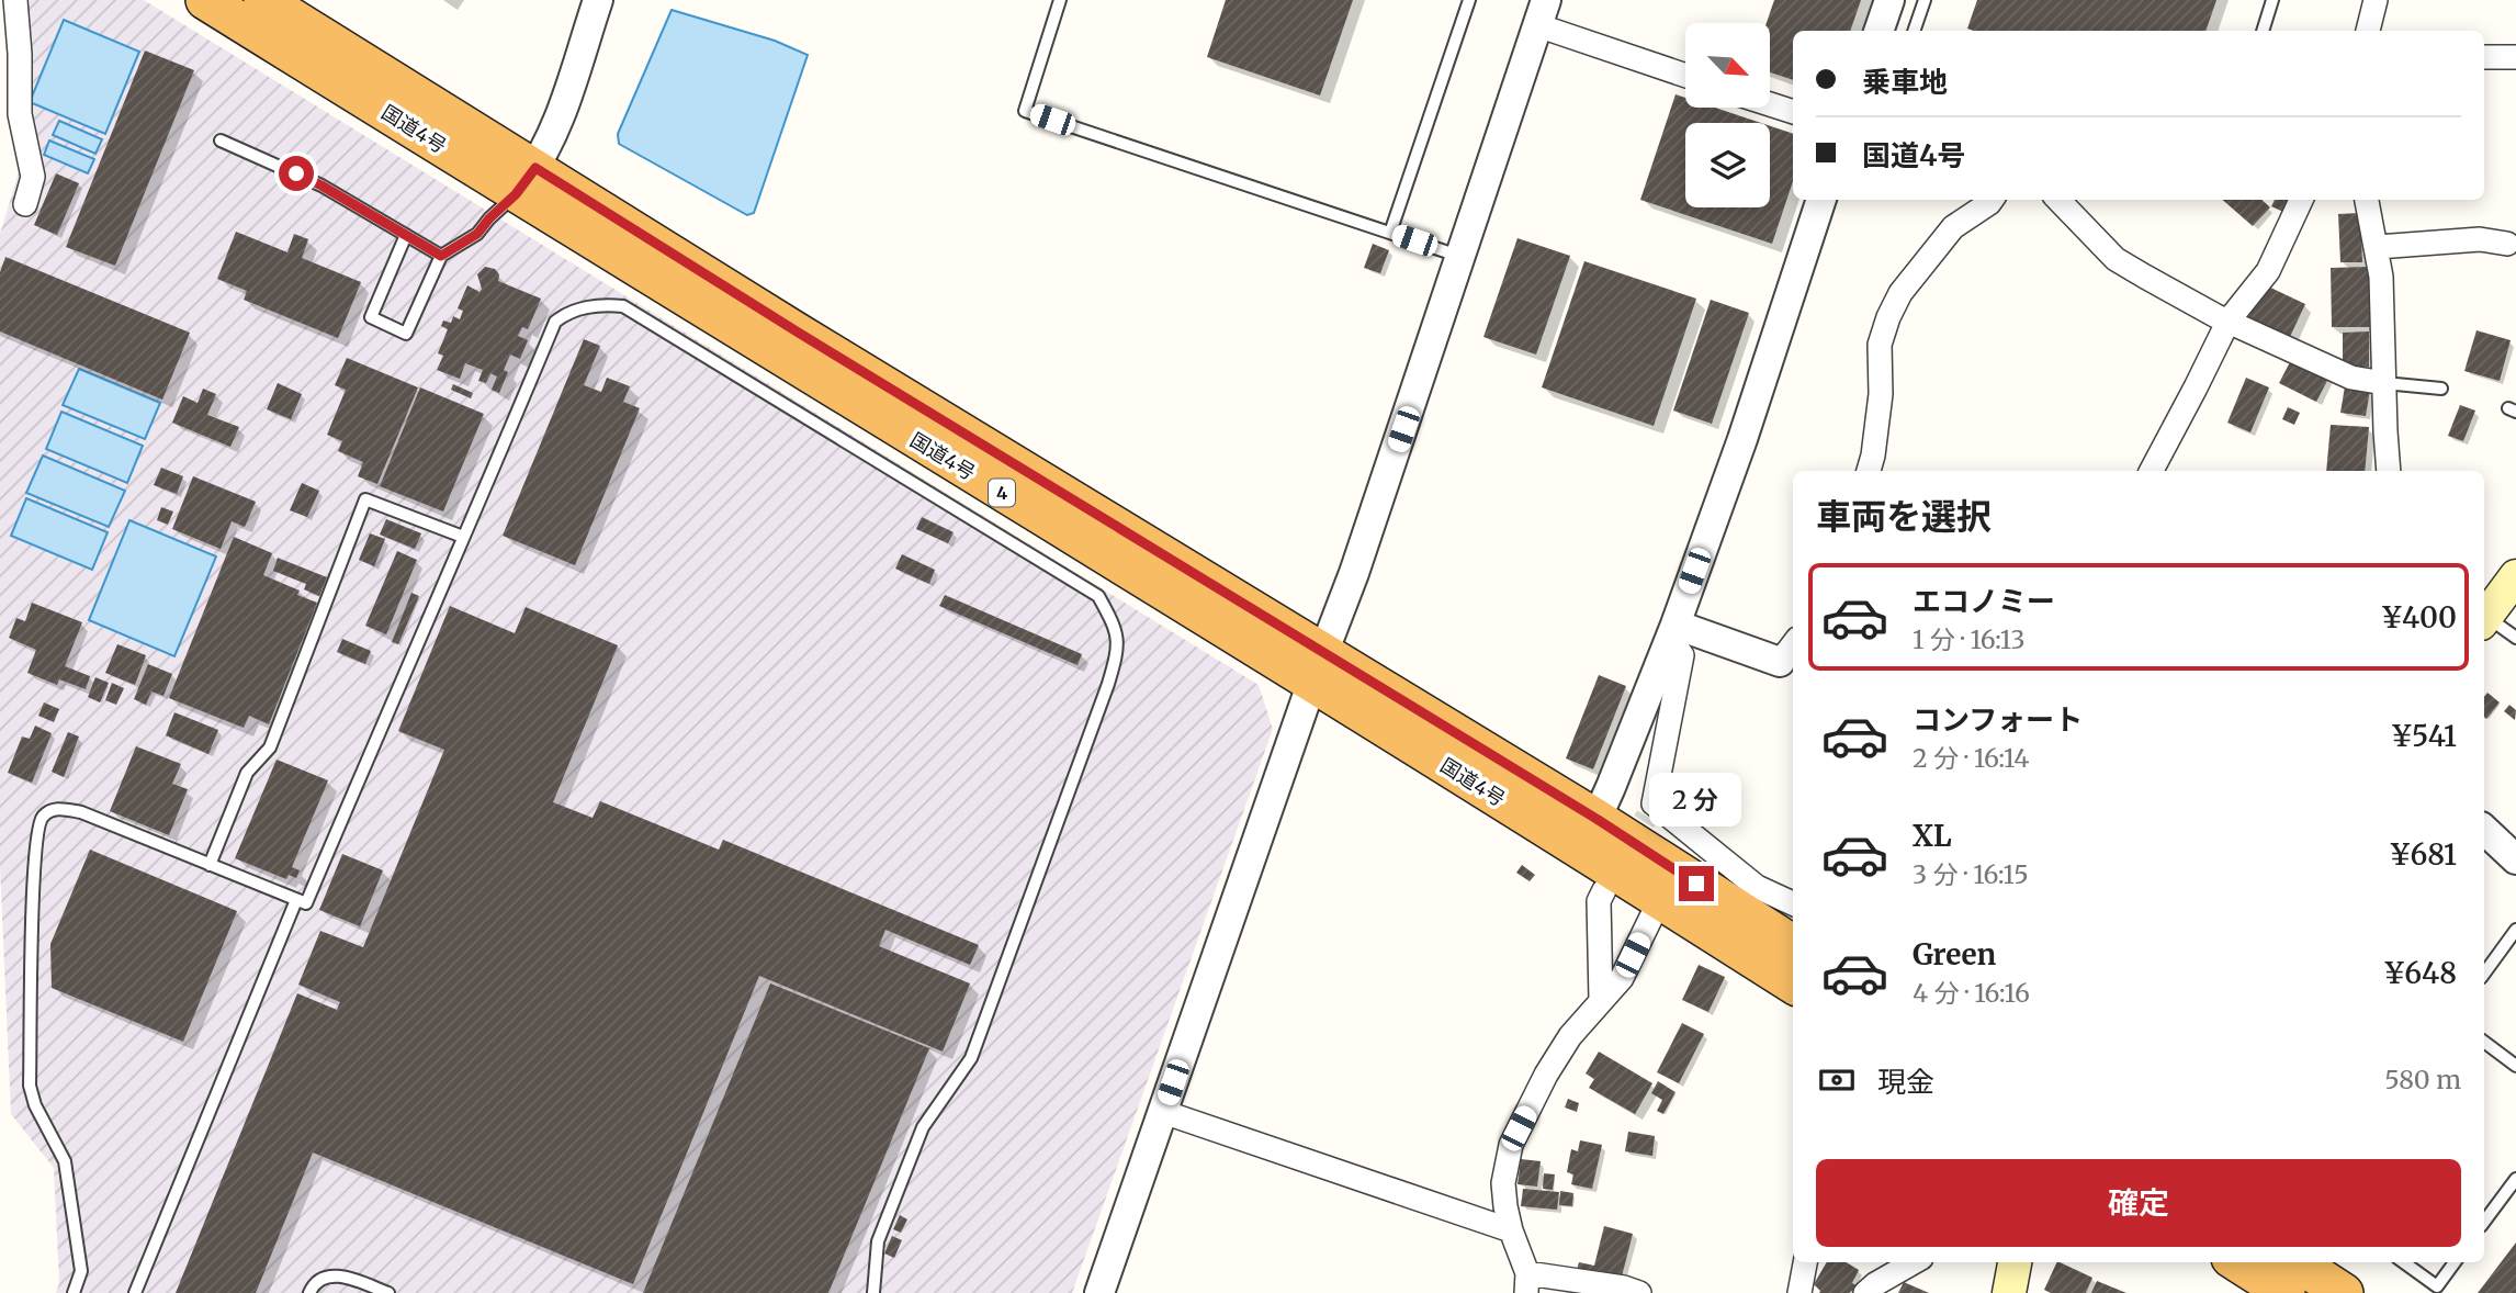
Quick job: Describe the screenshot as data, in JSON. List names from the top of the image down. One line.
{"streets":{"highway":["国道4号","4"]},"north":"bottom right","page":{"banner":["乗車地","国道4号"],"heading":"車両を選択","list":[{"name":"エコノミー","note":"1 分 · 16:13","value":"¥400"},{"name":"コンフォート","note":"2 分 · 16:14","value":"¥541"},{"name":"XL","note":"3 分 · 16:15","value":"¥681"},{"name":"Green","note":"4 分 · 16:16","value":"¥648"}],"bubble":"2 分","pay":["現金","580 m"],"buttons":"確定"}}
